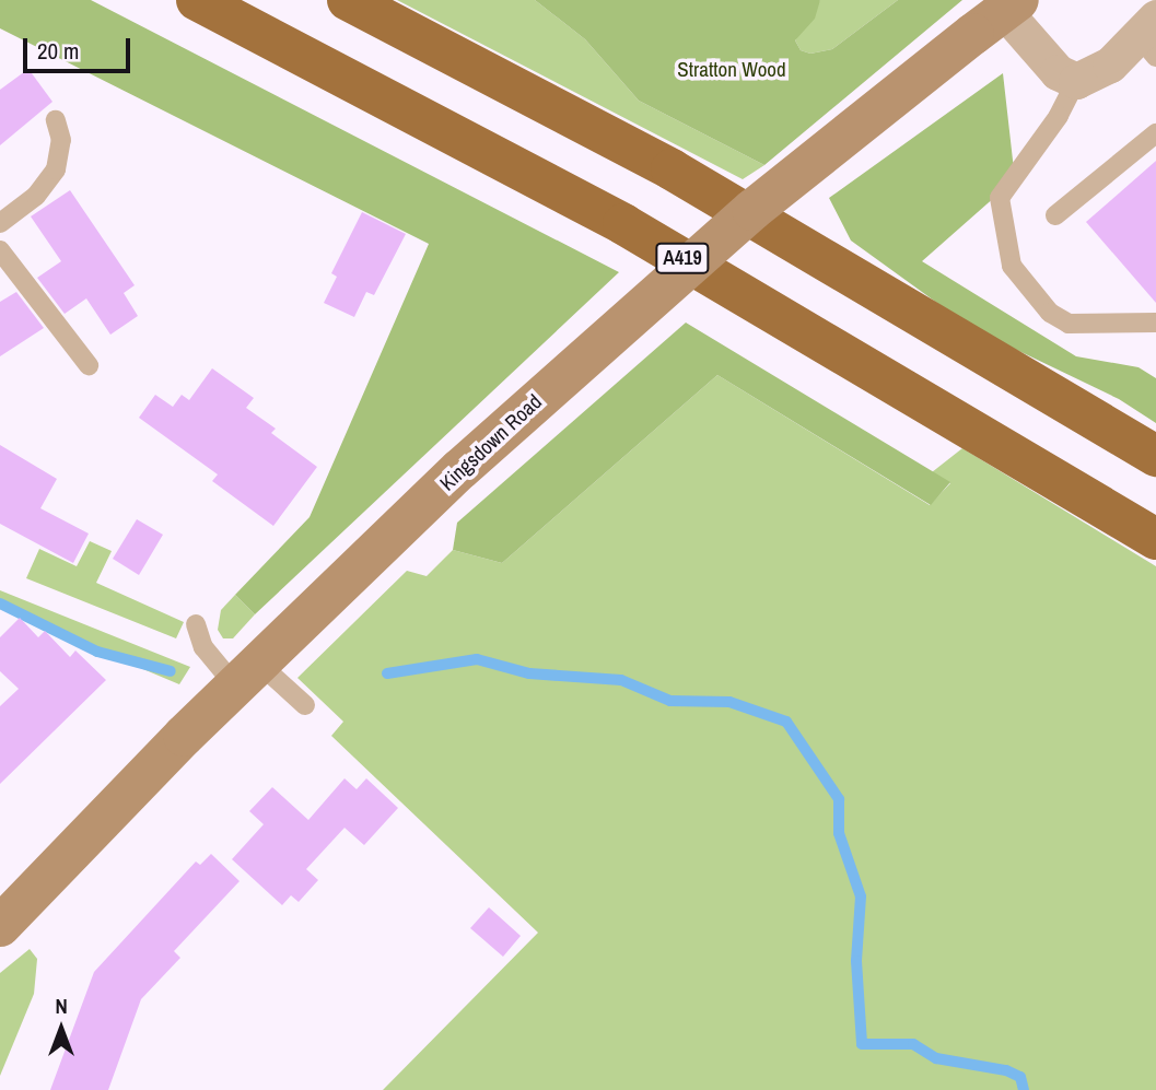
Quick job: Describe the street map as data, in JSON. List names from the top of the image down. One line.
{"streets":{"highway":["A419"],"main road":["Kingsdown Road"]},"parks":["Stratton Wood"],"scale_bar":"20 m","north":"top"}
